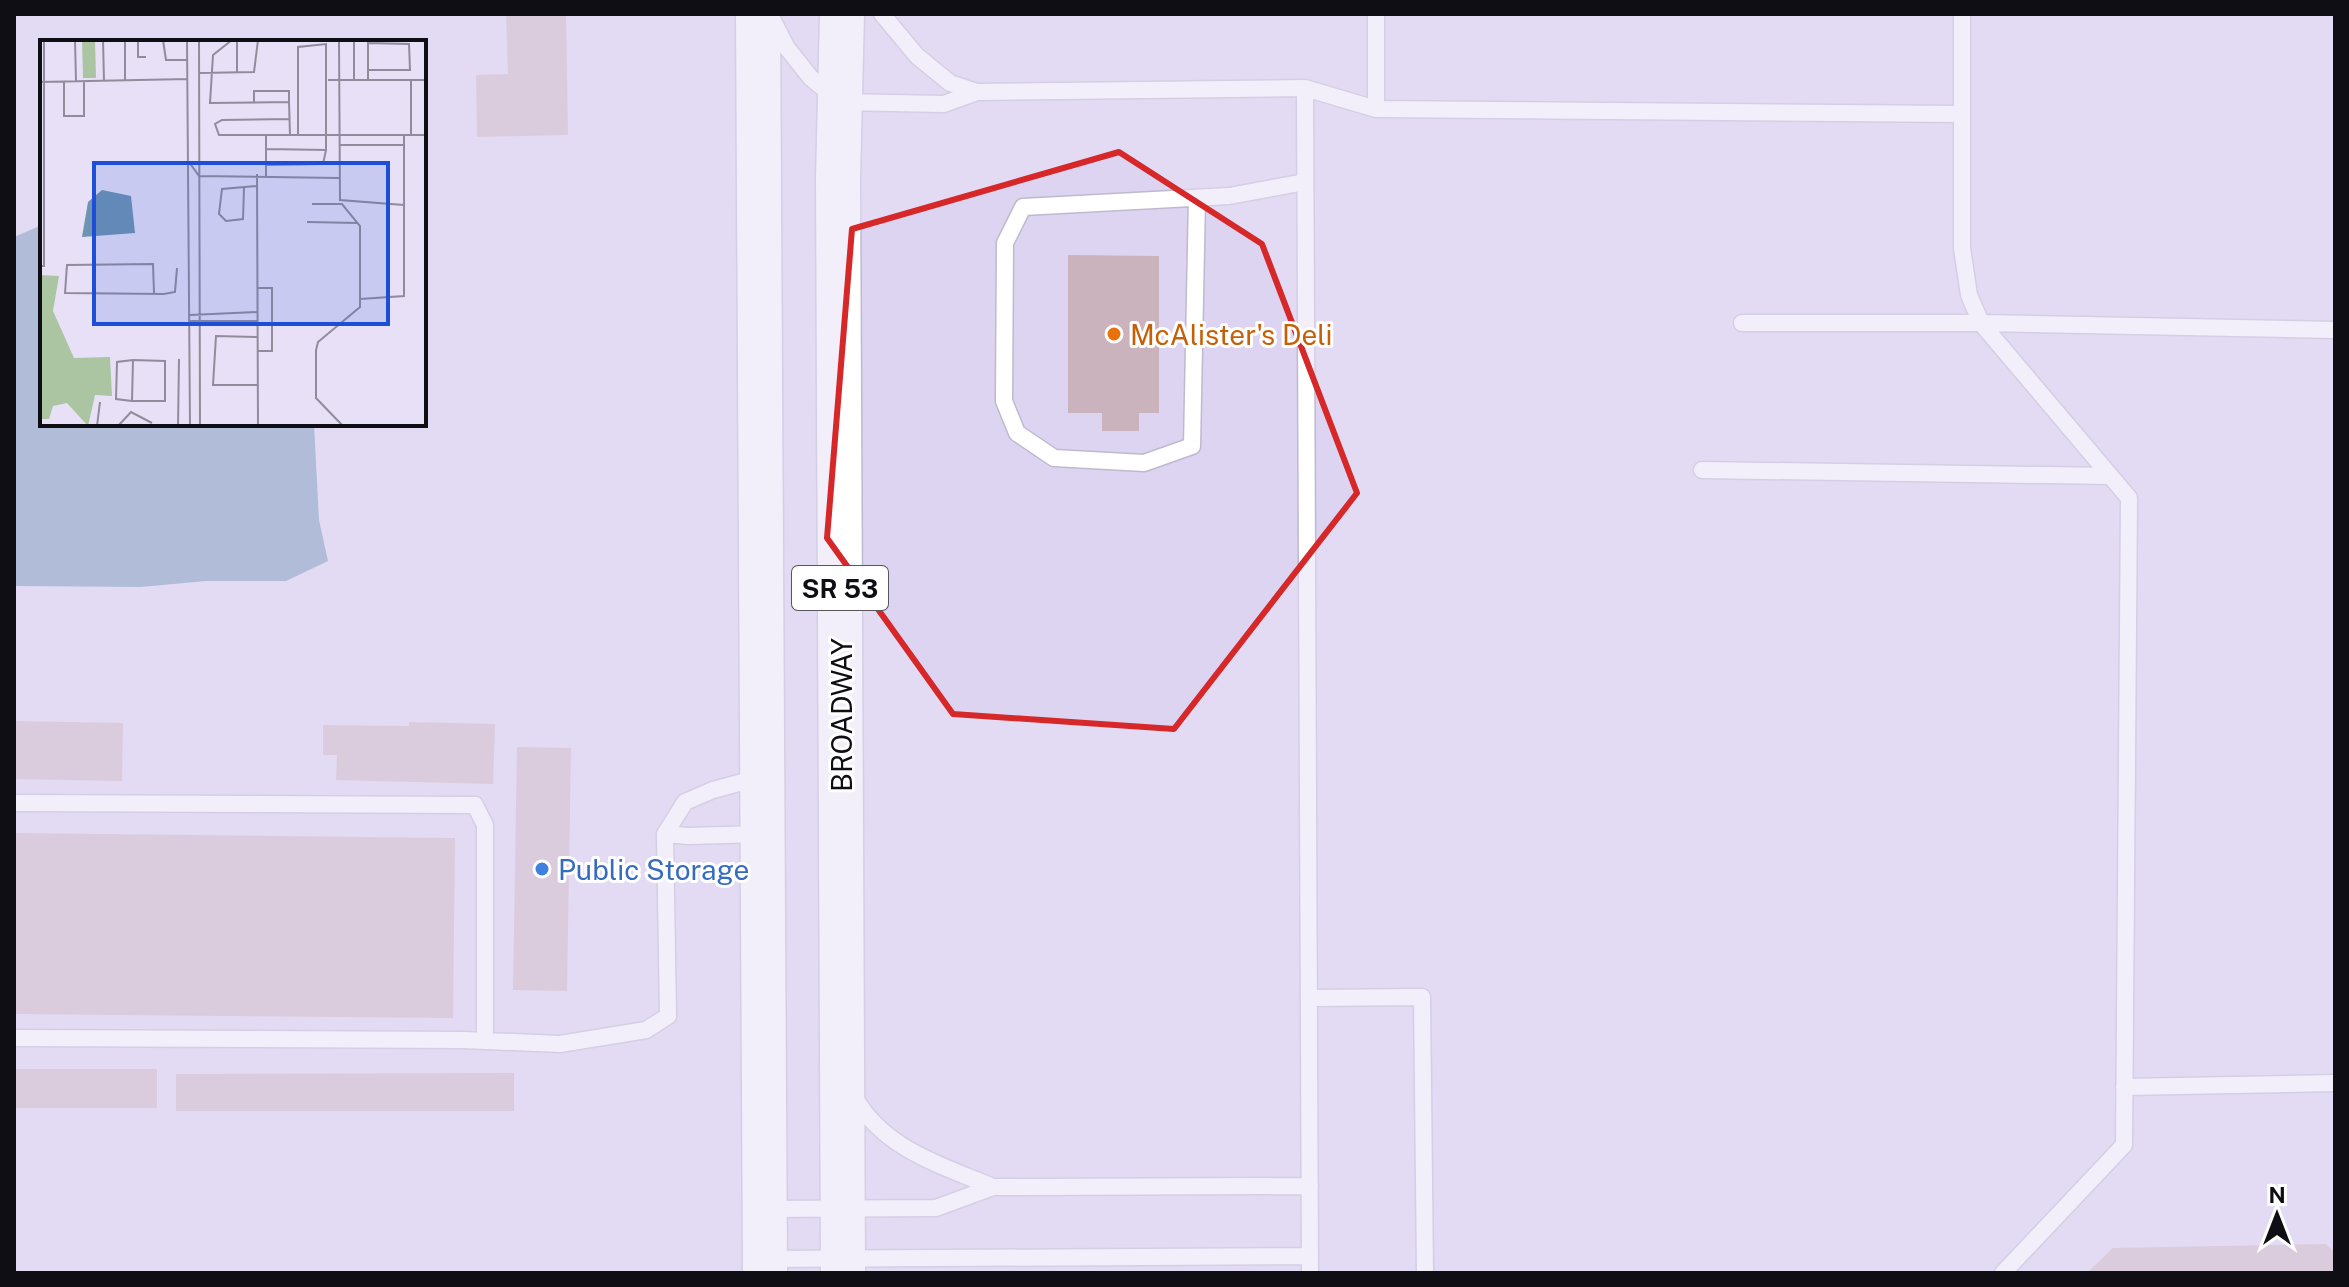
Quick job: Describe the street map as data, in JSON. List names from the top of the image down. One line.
{"streets":{"main road":["SR 53","BROADWAY"]},"places":["McAlister's Deli","Public Storage"],"north":"top"}
